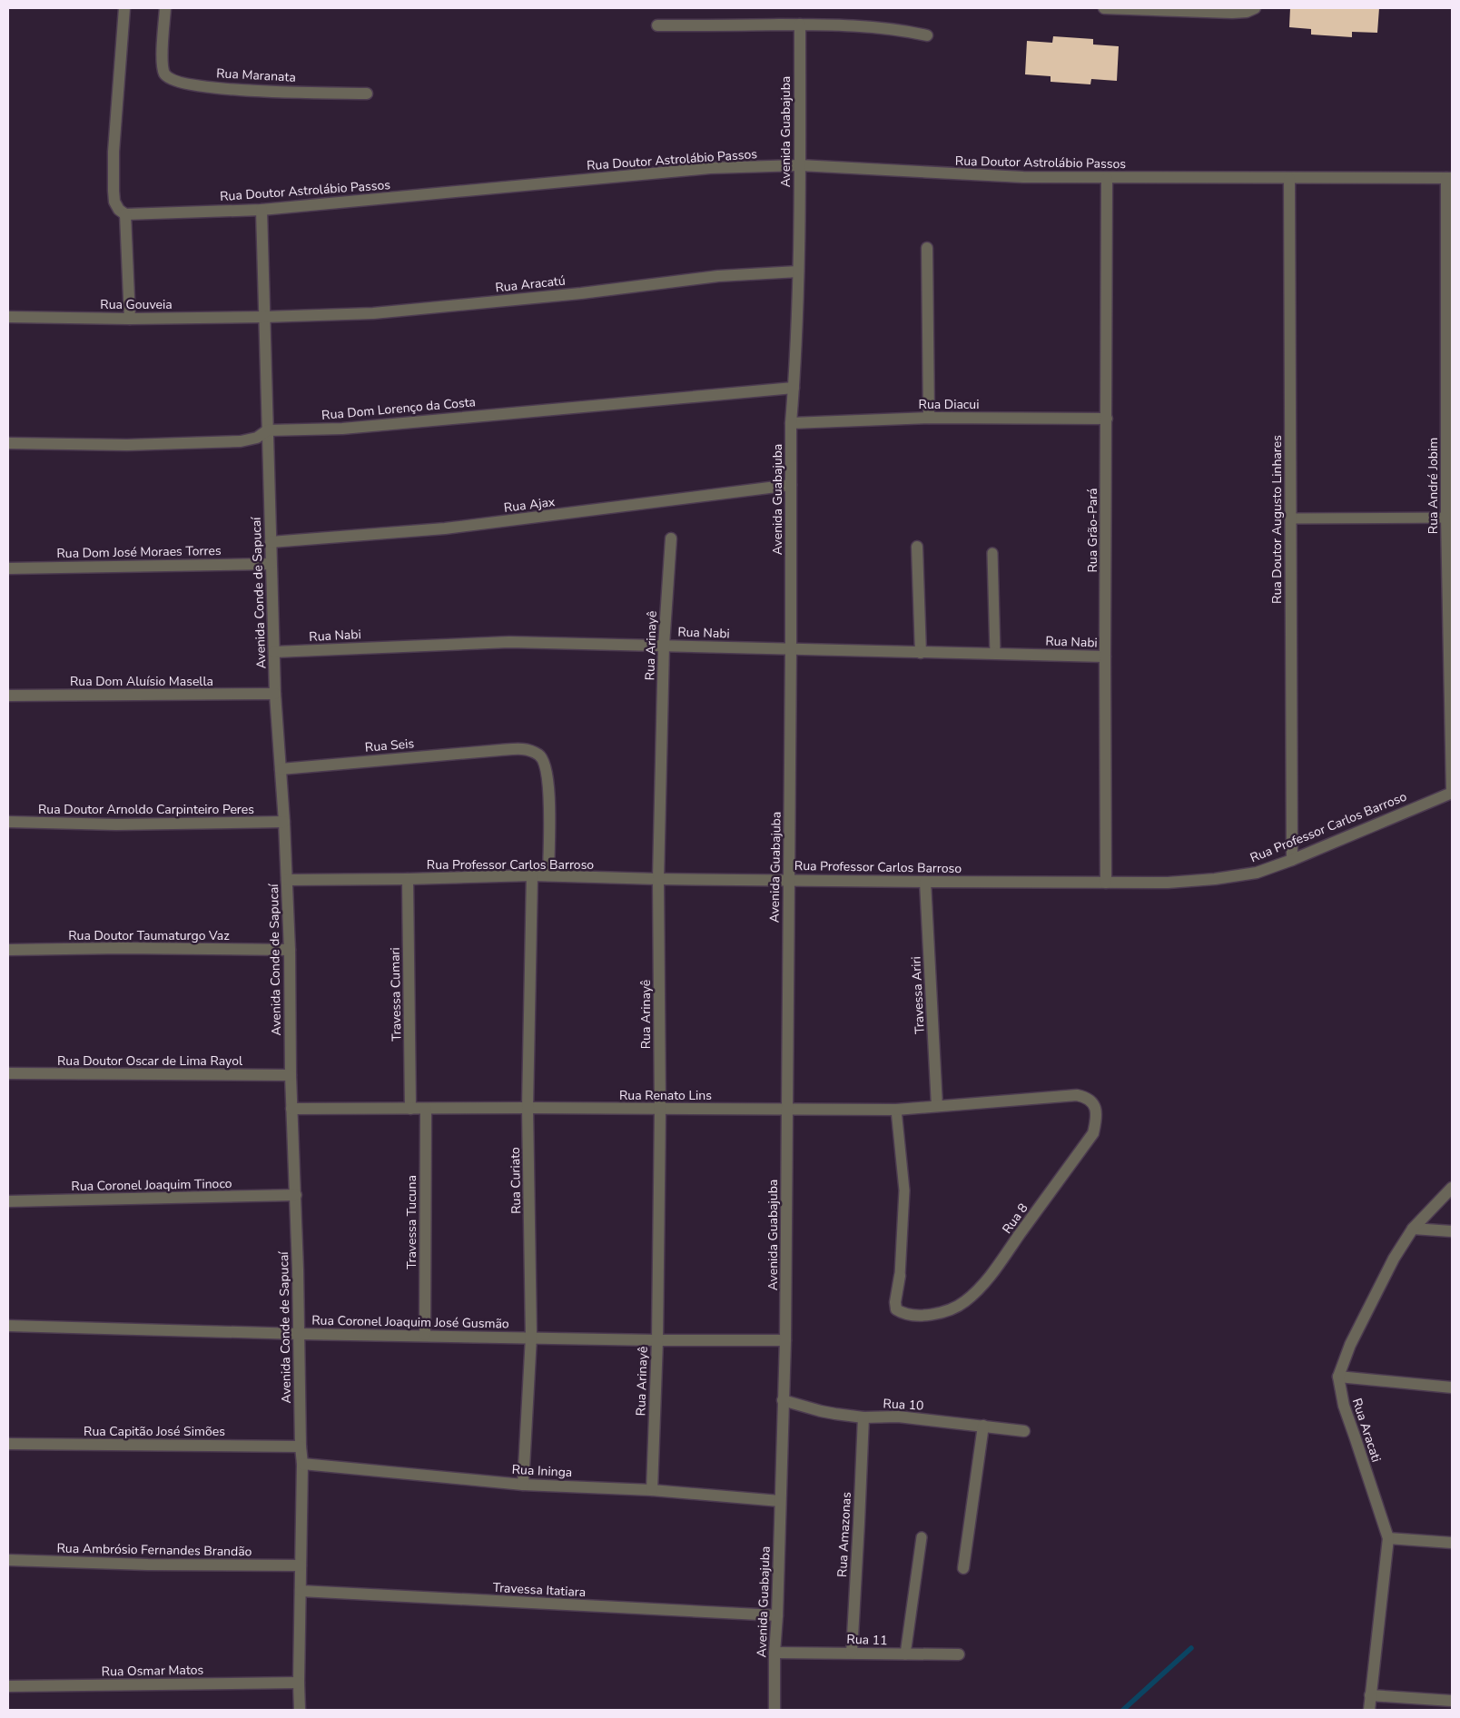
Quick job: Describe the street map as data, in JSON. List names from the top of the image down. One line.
{"streets":{"street":["Rua Maranata","Avenida Guabajuba","Rua Doutor Astrolábio Passos","Rua Aracatú","Rua Gouveia","Rua Diacui","Rua Dom Lorenço da Costa","Rua André Jobim","Rua Ajax","Rua Doutor Augusto Linhares","Rua Grão-Pará","Rua Dom José Moraes Torres","Avenida Conde de Sapucaí","Rua Nabi","Rua Arinayê","Rua Dom Aluísio Masella","Rua Seis","Rua Doutor Arnoldo Carpinteiro Peres","Rua Professor Carlos Barroso","Rua Doutor Taumaturgo Vaz","Travessa Cumari","Travessa Ariri","Rua Doutor Oscar de Lima Rayol","Rua Renato Lins","Rua Curiato","Rua Coronel Joaquim Tinoco","Rua 8","Travessa Tucuna","Rua Coronel Joaquim José Gusmão","Rua 10","Rua Aracati","Rua Capitão José Simões","Rua Ininga","Rua Amazonas","Rua Ambrósio Fernandes Brandão","Travessa Itatiara","Rua 11","Rua Osmar Matos"]},"crossings":[["Avenida Guabajuba","Rua Doutor Astrolábio Passos"],["Avenida Guabajuba","Rua Aracatú"],["Avenida Guabajuba","Rua Diacui"],["Avenida Guabajuba","Rua Dom Lorenço da Costa"],["Avenida Guabajuba","Rua Ajax"],["Avenida Guabajuba","Rua Nabi"],["Avenida Guabajuba","Rua Professor Carlos Barroso"],["Avenida Guabajuba","Rua Renato Lins"],["Avenida Guabajuba","Rua Coronel Joaquim José Gusmão"],["Avenida Guabajuba","Rua 10"],["Avenida Guabajuba","Rua Ininga"],["Avenida Guabajuba","Travessa Itatiara"],["Avenida Guabajuba","Rua 11"],["Rua Doutor Astrolábio Passos","Rua André Jobim"],["Rua Doutor Astrolábio Passos","Rua Doutor Augusto Linhares"],["Rua Doutor Astrolábio Passos","Rua Grão-Pará"],["Rua Doutor Astrolábio Passos","Avenida Conde de Sapucaí"],["Rua Aracatú","Rua Gouveia"],["Rua Aracatú","Avenida Conde de Sapucaí"],["Rua Gouveia","Avenida Conde de Sapucaí"],["Rua Diacui","Rua Grão-Pará"],["Rua Dom Lorenço da Costa","Avenida Conde de Sapucaí"],["Rua André Jobim","Rua Professor Carlos Barroso"],["Rua Ajax","Avenida Conde de Sapucaí"],["Rua Doutor Augusto Linhares","Rua Professor Carlos Barroso"],["Rua Grão-Pará","Rua Nabi"],["Rua Grão-Pará","Rua Professor Carlos Barroso"],["Rua Dom José Moraes Torres","Avenida Conde de Sapucaí"],["Avenida Conde de Sapucaí","Rua Nabi"],["Avenida Conde de Sapucaí","Rua Dom Aluísio Masella"],["Avenida Conde de Sapucaí","Rua Seis"],["Avenida Conde de Sapucaí","Rua Doutor Arnoldo Carpinteiro Peres"],["Avenida Conde de Sapucaí","Rua Professor Carlos Barroso"],["Avenida Conde de Sapucaí","Rua Doutor Taumaturgo Vaz"],["Avenida Conde de Sapucaí","Rua Doutor Oscar de Lima Rayol"],["Avenida Conde de Sapucaí","Rua Renato Lins"],["Avenida Conde de Sapucaí","Rua Coronel Joaquim Tinoco"],["Avenida Conde de Sapucaí","Rua Coronel Joaquim José Gusmão"],["Avenida Conde de Sapucaí","Rua Capitão José Simões"],["Avenida Conde de Sapucaí","Rua Ininga"],["Avenida Conde de Sapucaí","Rua Ambrósio Fernandes Brandão"],["Avenida Conde de Sapucaí","Travessa Itatiara"],["Avenida Conde de Sapucaí","Rua Osmar Matos"],["Rua Nabi","Rua Arinayê"],["Rua Arinayê","Rua Professor Carlos Barroso"],["Rua Arinayê","Rua Renato Lins"],["Rua Arinayê","Rua Coronel Joaquim José Gusmão"],["Rua Arinayê","Rua Ininga"],["Rua Seis","Rua Professor Carlos Barroso"],["Rua Professor Carlos Barroso","Travessa Cumari"],["Rua Professor Carlos Barroso","Travessa Ariri"],["Rua Professor Carlos Barroso","Rua Curiato"],["Travessa Cumari","Rua Renato Lins"],["Travessa Ariri","Rua Renato Lins"],["Rua Renato Lins","Rua Curiato"],["Rua Renato Lins","Rua 8"],["Rua Renato Lins","Travessa Tucuna"],["Rua Curiato","Rua Coronel Joaquim José Gusmão"],["Rua Curiato","Rua Ininga"],["Travessa Tucuna","Rua Coronel Joaquim José Gusmão"],["Rua 10","Rua Amazonas"],["Rua Amazonas","Rua 11"]]}
